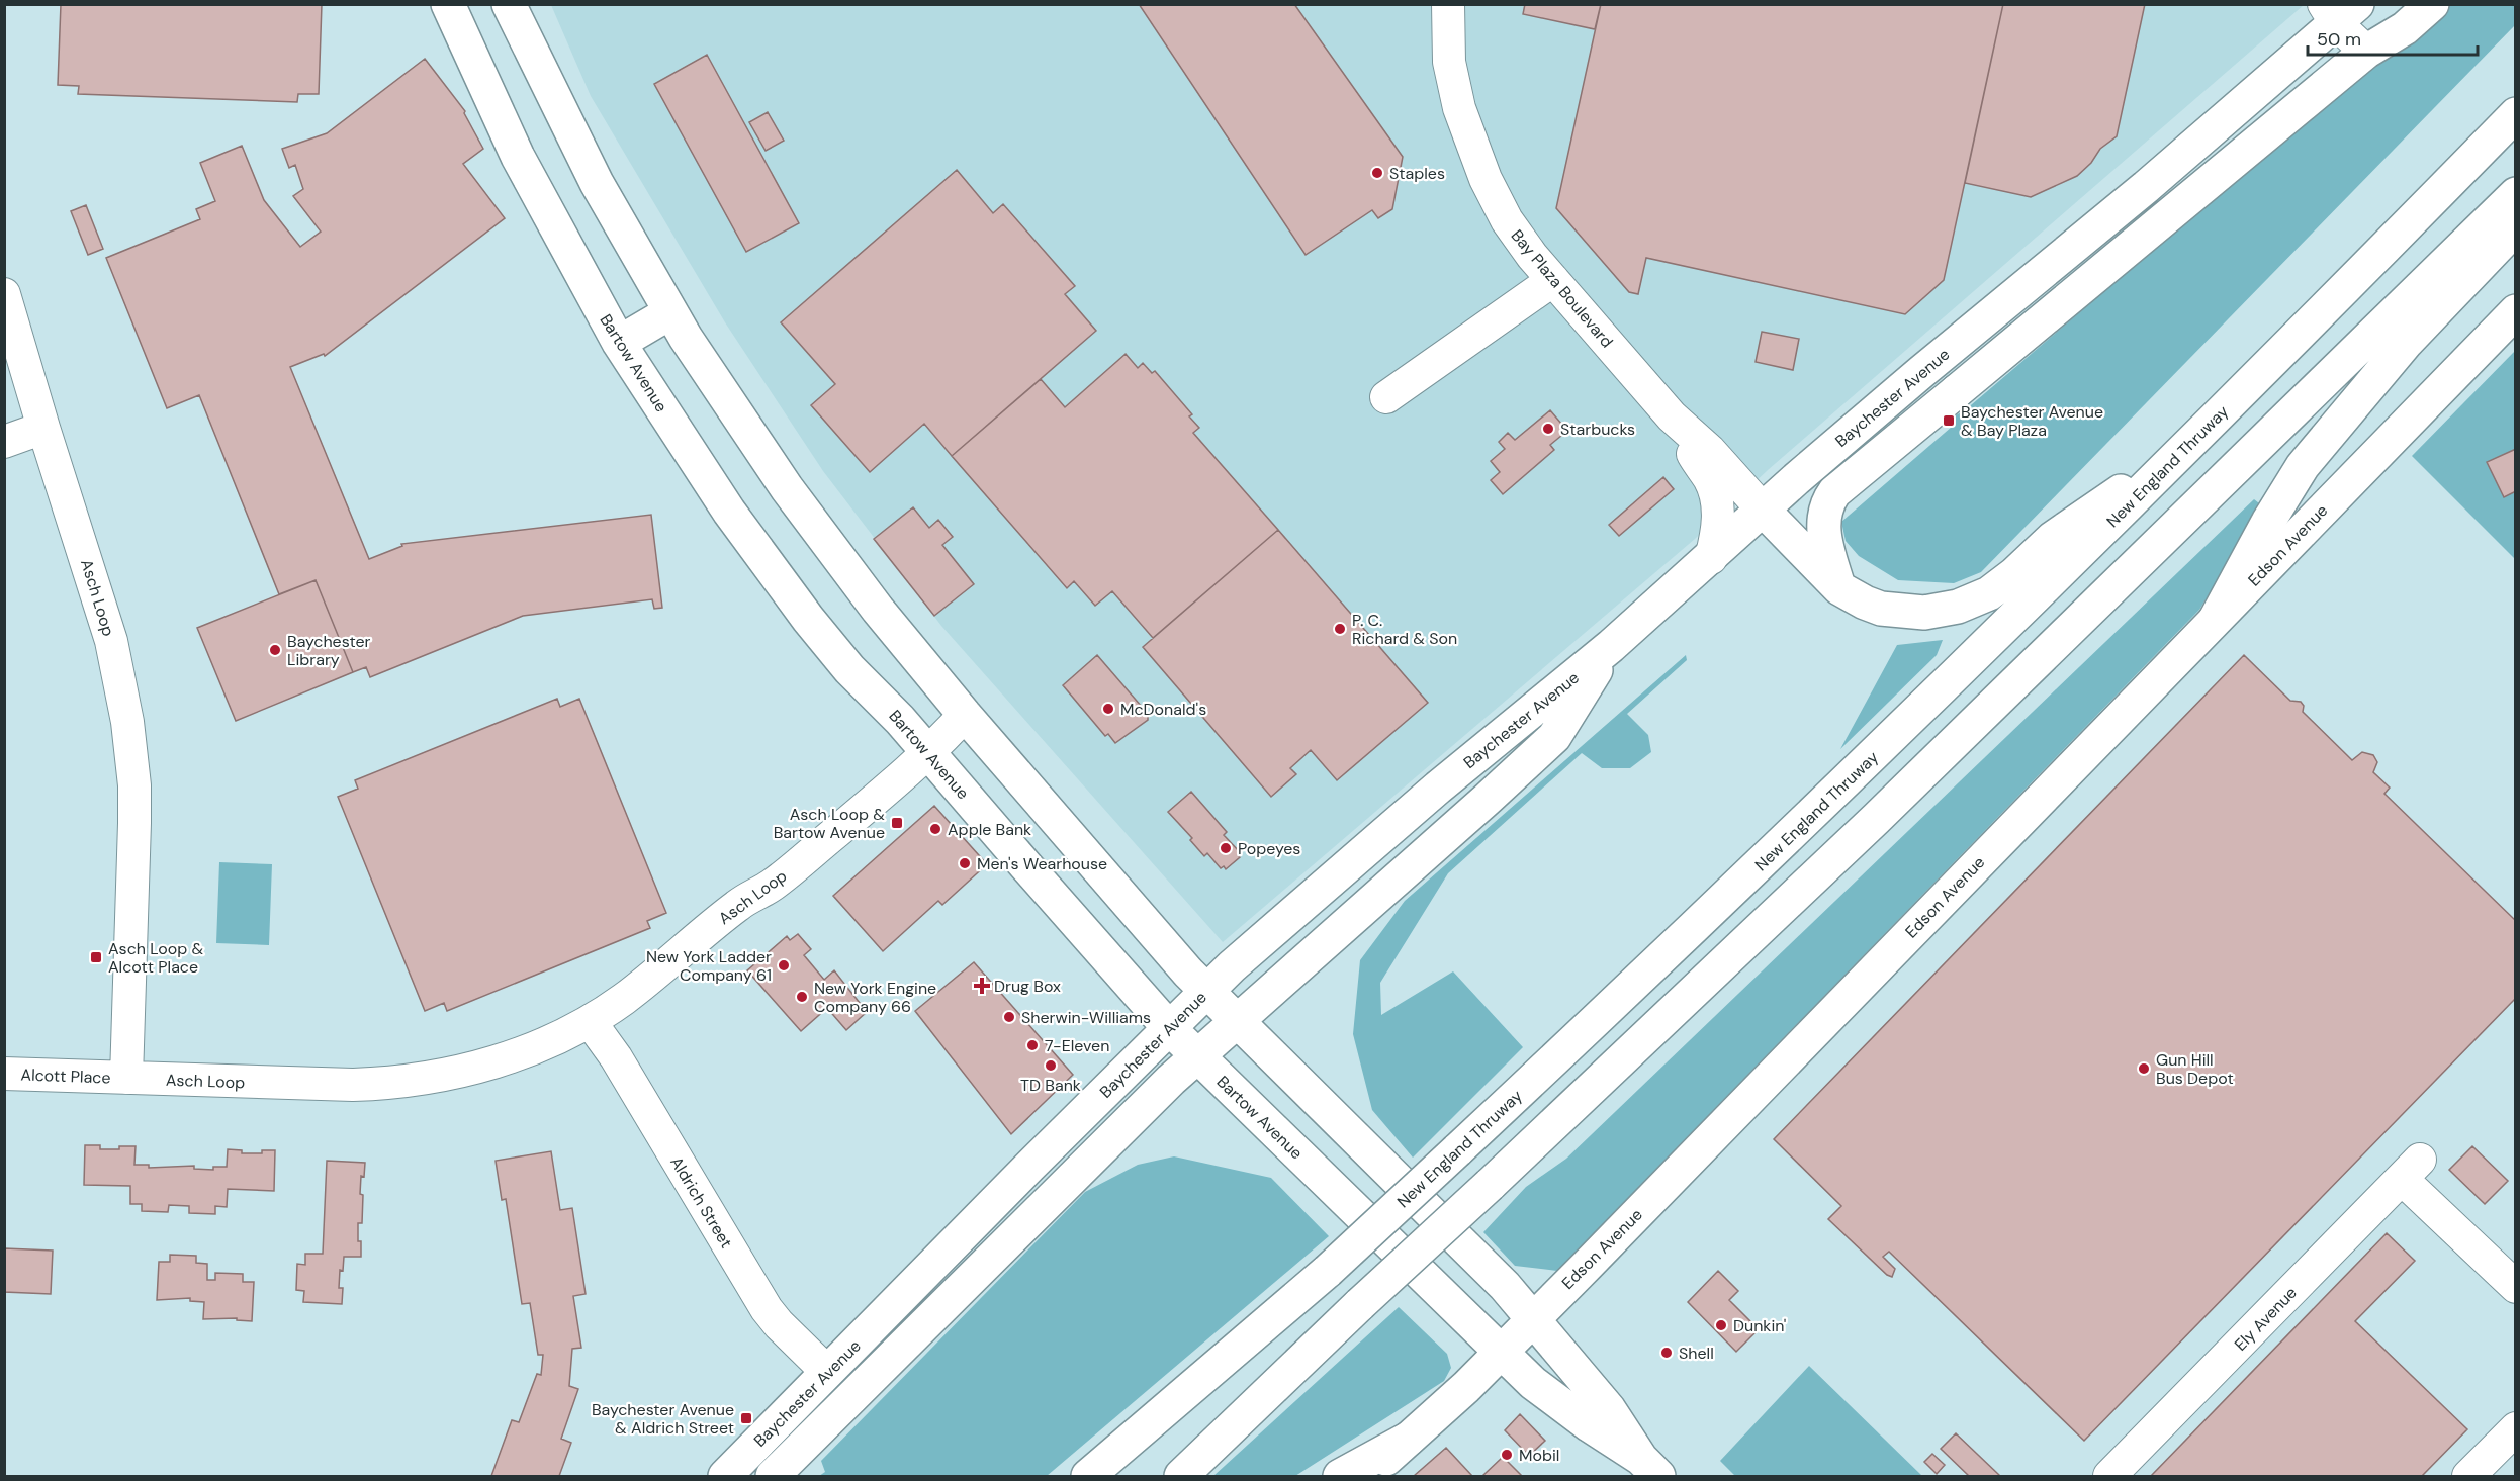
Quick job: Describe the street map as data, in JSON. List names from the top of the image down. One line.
{"streets":{"main road":["Bartow Avenue","Baychester Avenue","New England Thruway","Edson Avenue"],"street":["Bay Plaza Boulevard","Asch Loop","Alcott Place","Aldrich Street","Ely Avenue"]},"crossings":[["Bay Plaza Boulevard","Baychester Avenue"],["Bartow Avenue","Baychester Avenue"],["Bartow Avenue","Edson Avenue"],["Bartow Avenue","Asch Loop"],["Baychester Avenue","Aldrich Street"],["Asch Loop","Alcott Place"],["Asch Loop","Aldrich Street"]],"places":{"other":["Staples","Starbucks","P. C. Richard & Son","Baychester Library","McDonald's","Apple Bank","Popeyes","Men's Wearhouse","New York Ladder Company 61","New York Engine Company 66","Sherwin-Williams","7-Eleven","TD Bank","Gun Hill Bus Depot","Dunkin'","Shell","Mobil"],"transit":["Baychester Avenue & Bay Plaza","Asch Loop & Bartow Avenue","Asch Loop & Alcott Place","Baychester Avenue & Aldrich Street"],"health":["Drug Box"]},"scale_bar":"50 m"}
